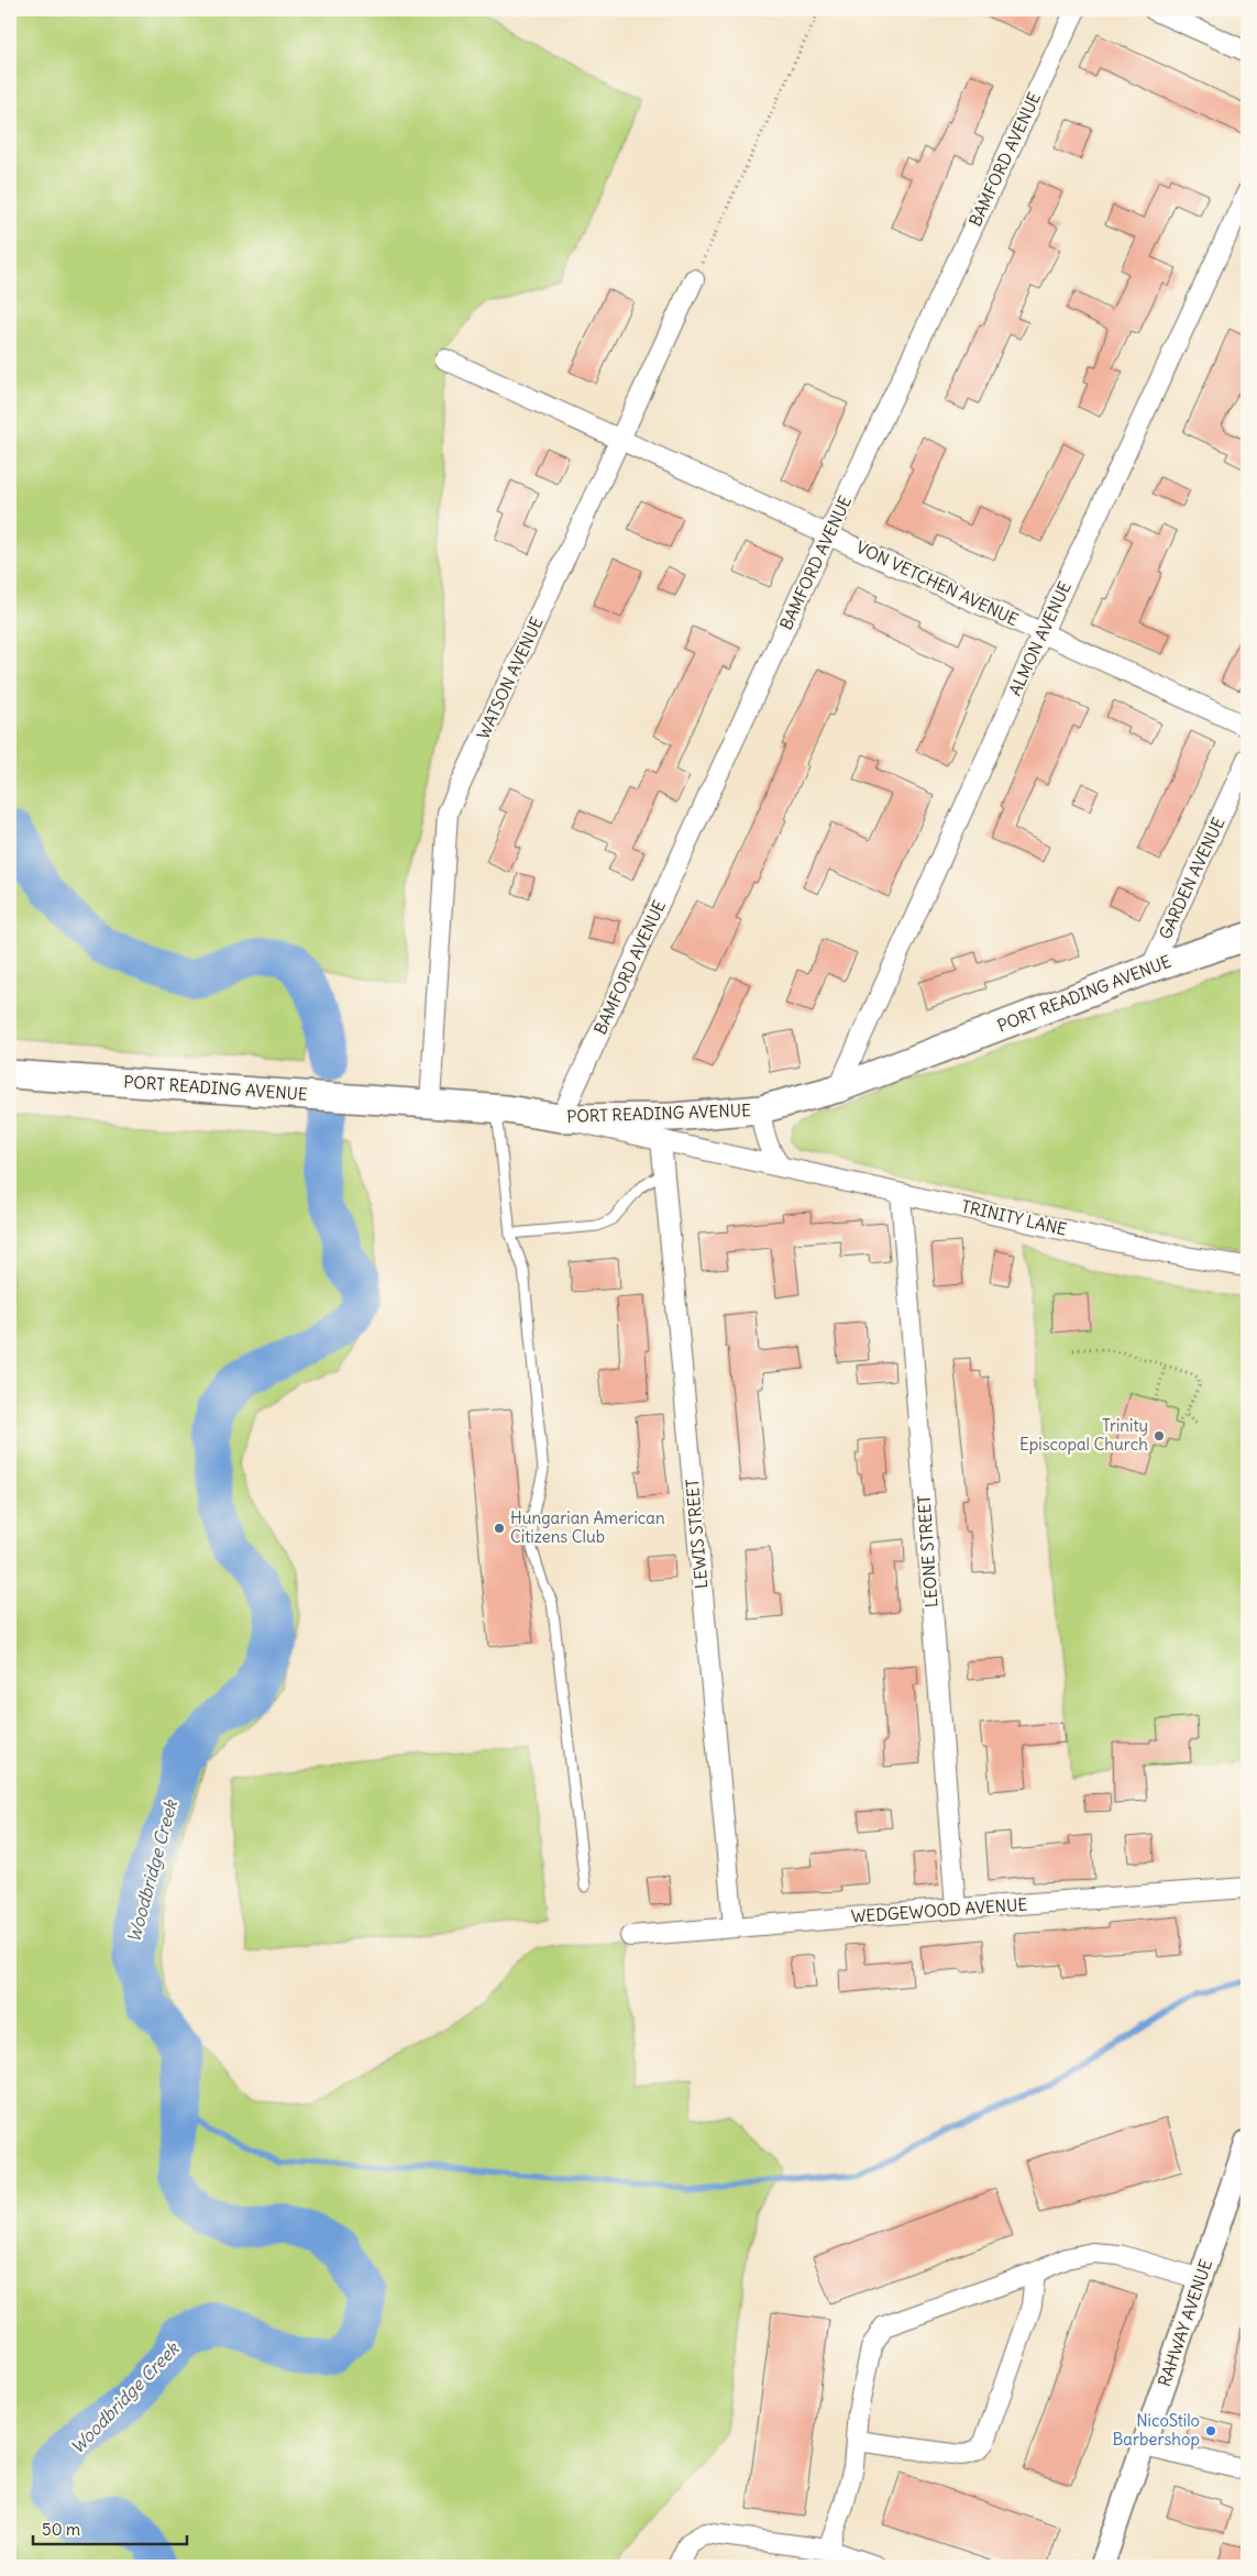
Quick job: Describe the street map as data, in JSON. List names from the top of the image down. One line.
{"streets":{"main road":["PORT READING AVENUE"],"street":["BAMFORD AVENUE","VON VETCHEN AVENUE","ALMON AVENUE","WATSON AVENUE","GARDEN AVENUE","TRINITY LANE","LEWIS STREET","LEONE STREET","WEDGEWOOD AVENUE","RAHWAY AVENUE"]},"crossings":[["BAMFORD AVENUE","VON VETCHEN AVENUE"],["BAMFORD AVENUE","PORT READING AVENUE"],["BAMFORD AVENUE","TRINITY LANE"],["VON VETCHEN AVENUE","ALMON AVENUE"],["VON VETCHEN AVENUE","WATSON AVENUE"],["ALMON AVENUE","PORT READING AVENUE"],["WATSON AVENUE","PORT READING AVENUE"],["GARDEN AVENUE","PORT READING AVENUE"],["PORT READING AVENUE","TRINITY LANE"],["TRINITY LANE","LEWIS STREET"],["TRINITY LANE","LEONE STREET"],["LEWIS STREET","WEDGEWOOD AVENUE"],["LEONE STREET","WEDGEWOOD AVENUE"]],"water":["Woodbridge Creek"],"places":["Trinity Episcopal Church","Hungarian American Citizens Club","NicoStilo Barbershop"],"scale_bar":"50 m"}
